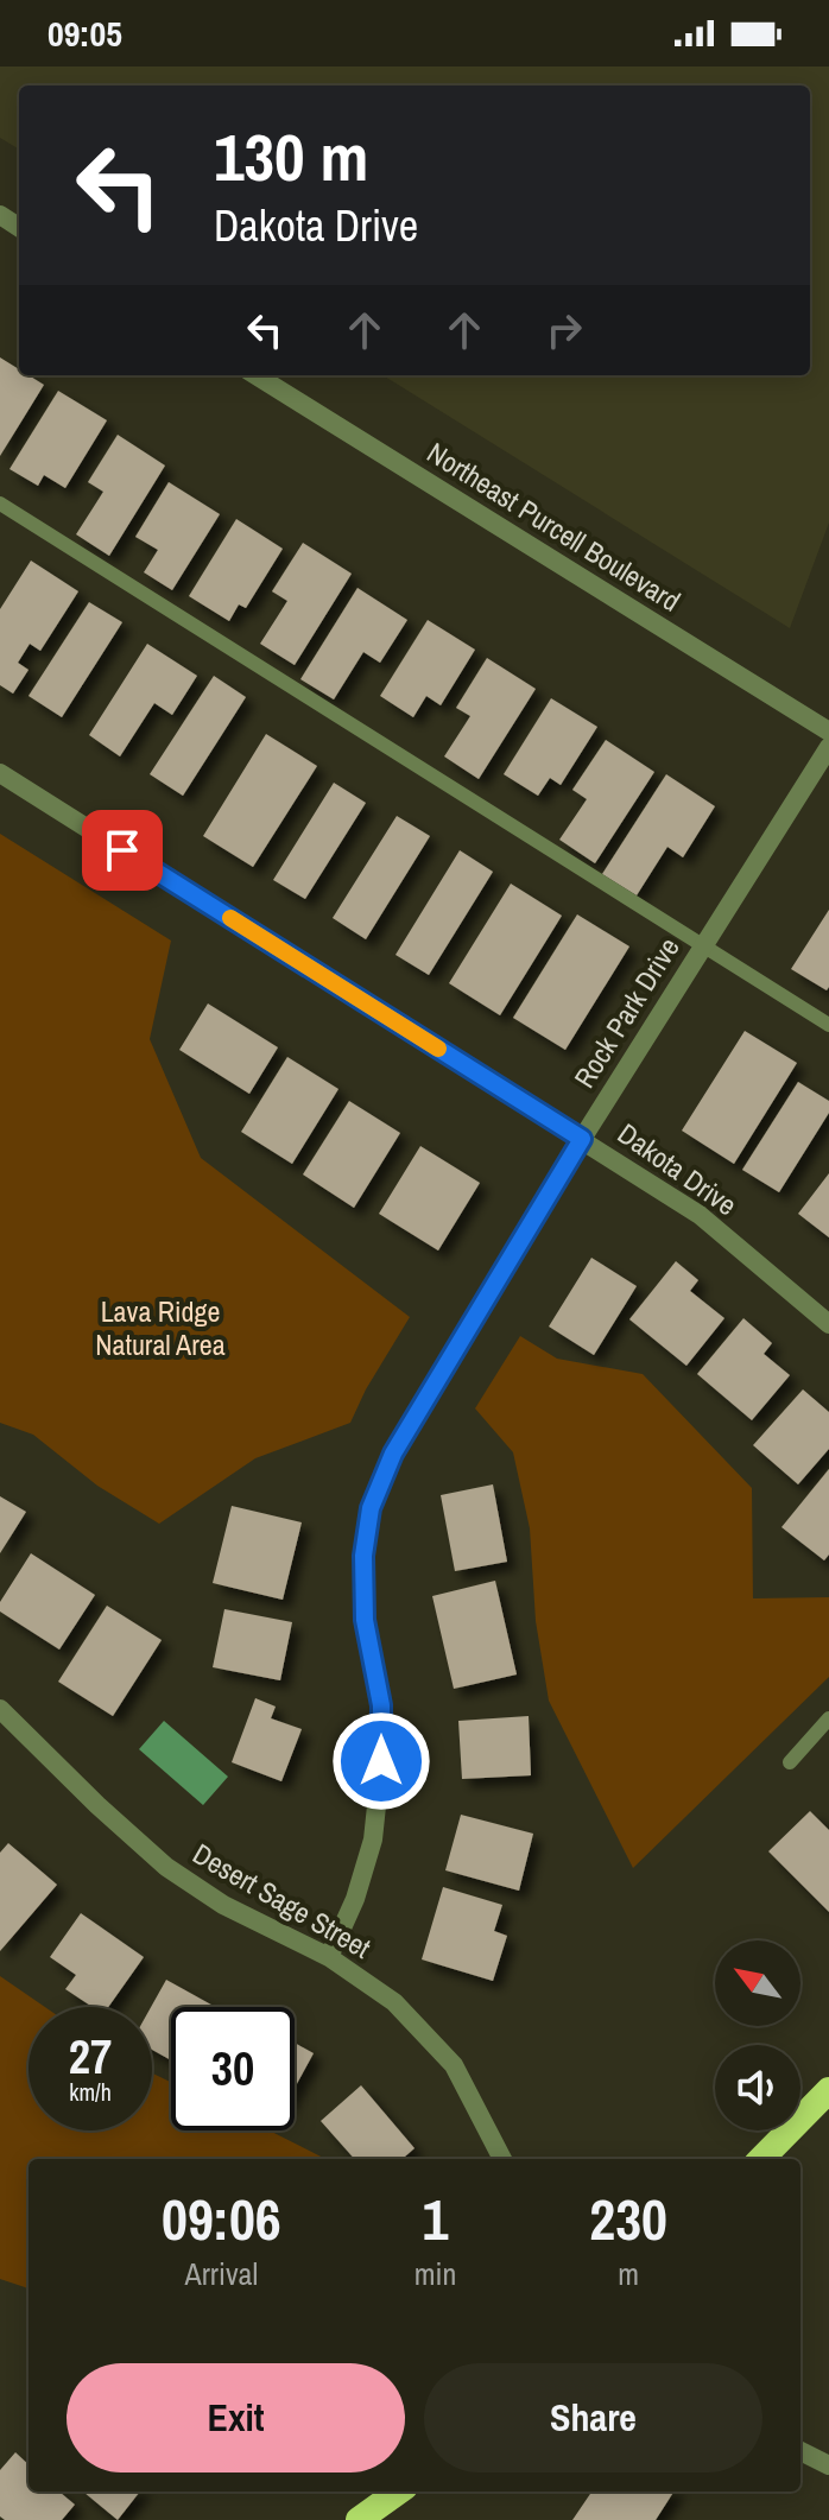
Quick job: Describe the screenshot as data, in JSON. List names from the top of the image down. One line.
{"streets":{"street":["Northeast Purcell Boulevard","Rock Park Drive","Dakota Drive","Desert Sage Street"]},"crossings":[["Rock Park Drive","Dakota Drive"],["Rock Park Drive","Desert Sage Street"]],"parks":["Lava Ridge Natural Area"],"north":"top left","page":{"status":"09:05","turn":["130 m","Dakota Drive"],"speed":"27 km/h","limit":"30","eta":["09:06","Arrival","1","min","230","m"],"buttons":["Exit","Share"]}}
